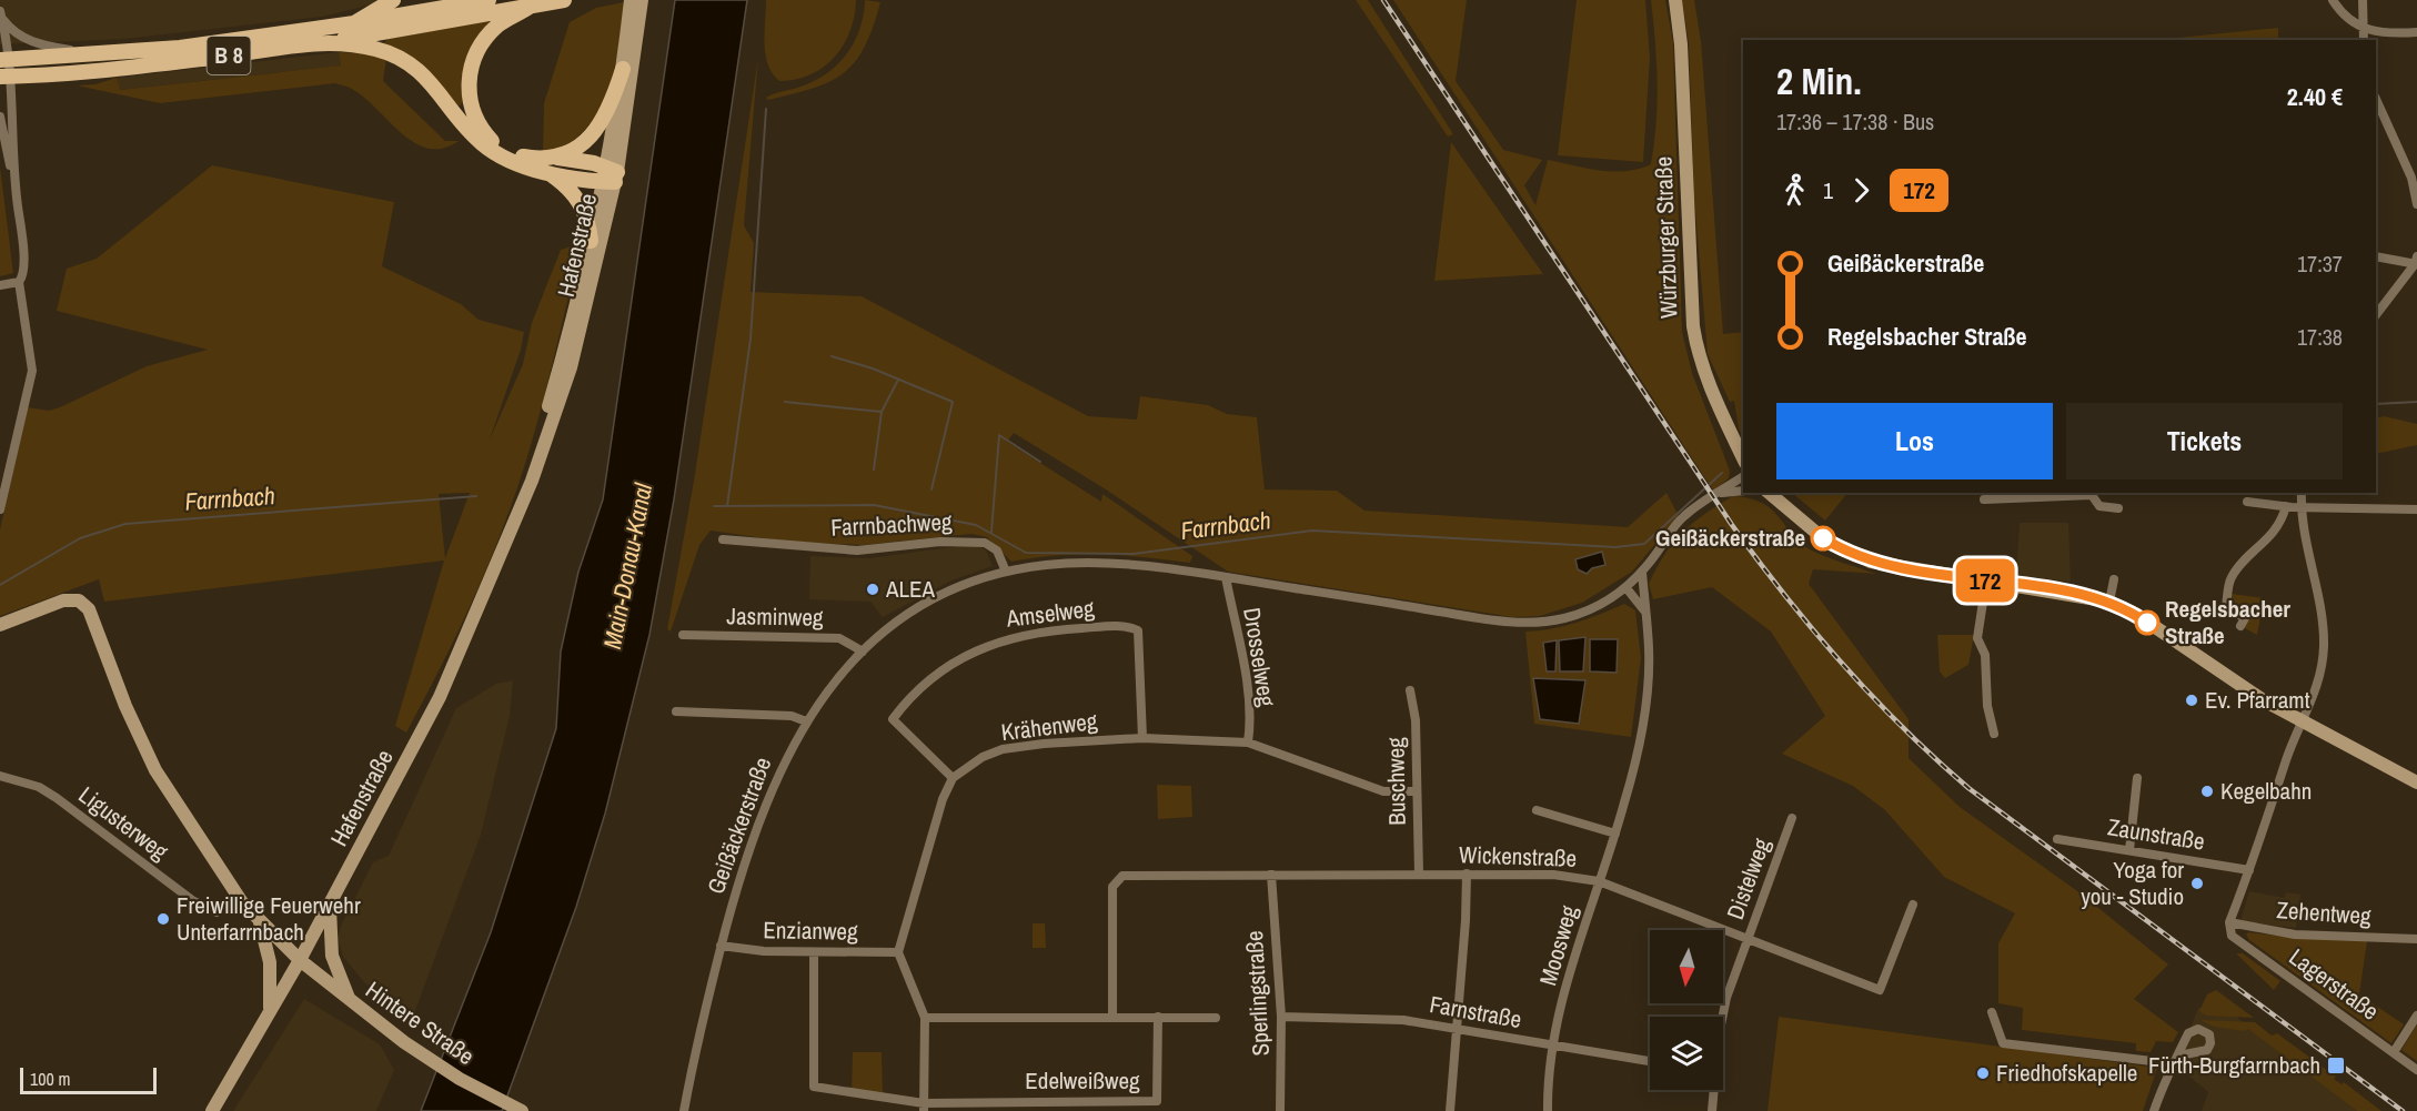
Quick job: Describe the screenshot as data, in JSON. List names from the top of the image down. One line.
{"streets":{"main road":["B 8"],"street":["Würzburger Straße","Hafenstraße","Farrnbachweg","Amselweg","Jasminweg","Drosselweg","Krähenweg","Buschweg","Ligusterweg","Geißäckerstraße","Zaunstraße","Wickenstraße","Distelweg","Zehentweg","Enzianweg","Moosweg","Lagerstraße","Sperlingstraße","Farnstraße","Hintere Straße","Edelweißweg"]},"crossings":[["Hafenstraße","Hintere Straße"],["Farrnbachweg","Geißäckerstraße"],["Amselweg","Krähenweg"],["Jasminweg","Geißäckerstraße"],["Drosselweg","Krähenweg"],["Drosselweg","Geißäckerstraße"],["Krähenweg","Buschweg"],["Buschweg","Wickenstraße"],["Geißäckerstraße","Enzianweg"],["Geißäckerstraße","Moosweg"],["Wickenstraße","Distelweg"],["Wickenstraße","Moosweg"],["Wickenstraße","Sperlingstraße"],["Zehentweg","Lagerstraße"],["Moosweg","Farnstraße"],["Sperlingstraße","Farnstraße"]],"water":["Farrnbach","Main-Donau-Kanal"],"places":{"other":["Geißäckerstraße","ALEA","Regelsbacher Straße","Ev. Pfarramt","Kegelbahn","Yoga for you - Studio","Freiwillige Feuerwehr Unterfarrnbach","Friedhofskapelle"],"transit":["Fürth-Burgfarrnbach"]},"lines":["bus line 172"],"scale_bar":"100 m","north":"bottom","page":{"on_map":"172","heading":["2 Min.","17:36 – 17:38 · Bus","2.40 €"],"legs":["1","172"],"list":[{"name":"Geißäckerstraße","value":"17:37"},{"name":"Regelsbacher Straße","value":"17:38"}],"buttons":["Los","Tickets"],"scale":"100 m"}}
